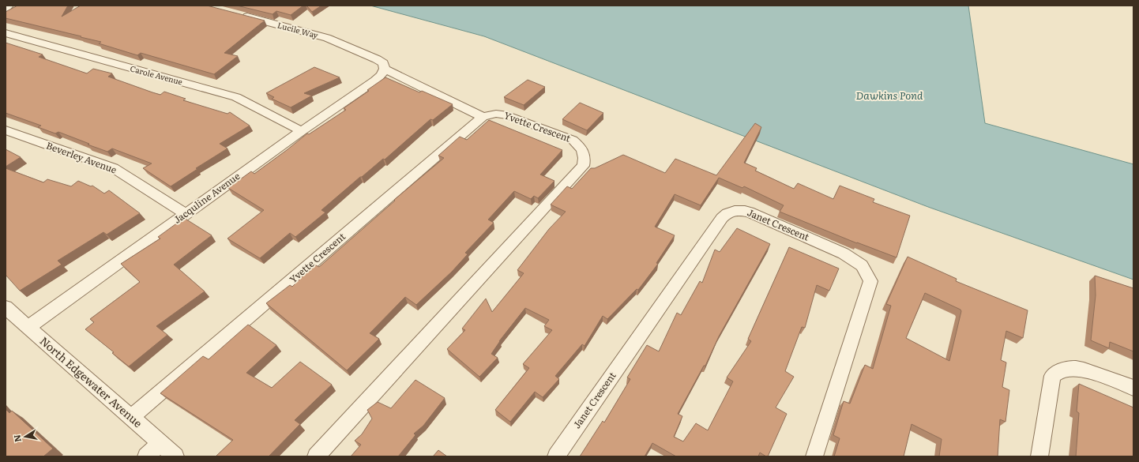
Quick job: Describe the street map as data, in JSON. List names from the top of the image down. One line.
{"streets":{"street":["Lucile Way","Carole Avenue","Yvette Crescent","Beverley Avenue","Jacquline Avenue","Janet Crescent","North Edgewater Avenue"]},"crossings":[["Lucile Way","Yvette Crescent"],["Lucile Way","Jacquline Avenue"],["Carole Avenue","Jacquline Avenue"],["Yvette Crescent","North Edgewater Avenue"],["Beverley Avenue","Jacquline Avenue"],["Jacquline Avenue","North Edgewater Avenue"]],"water":["Dawkins Pond"],"north":"left"}
